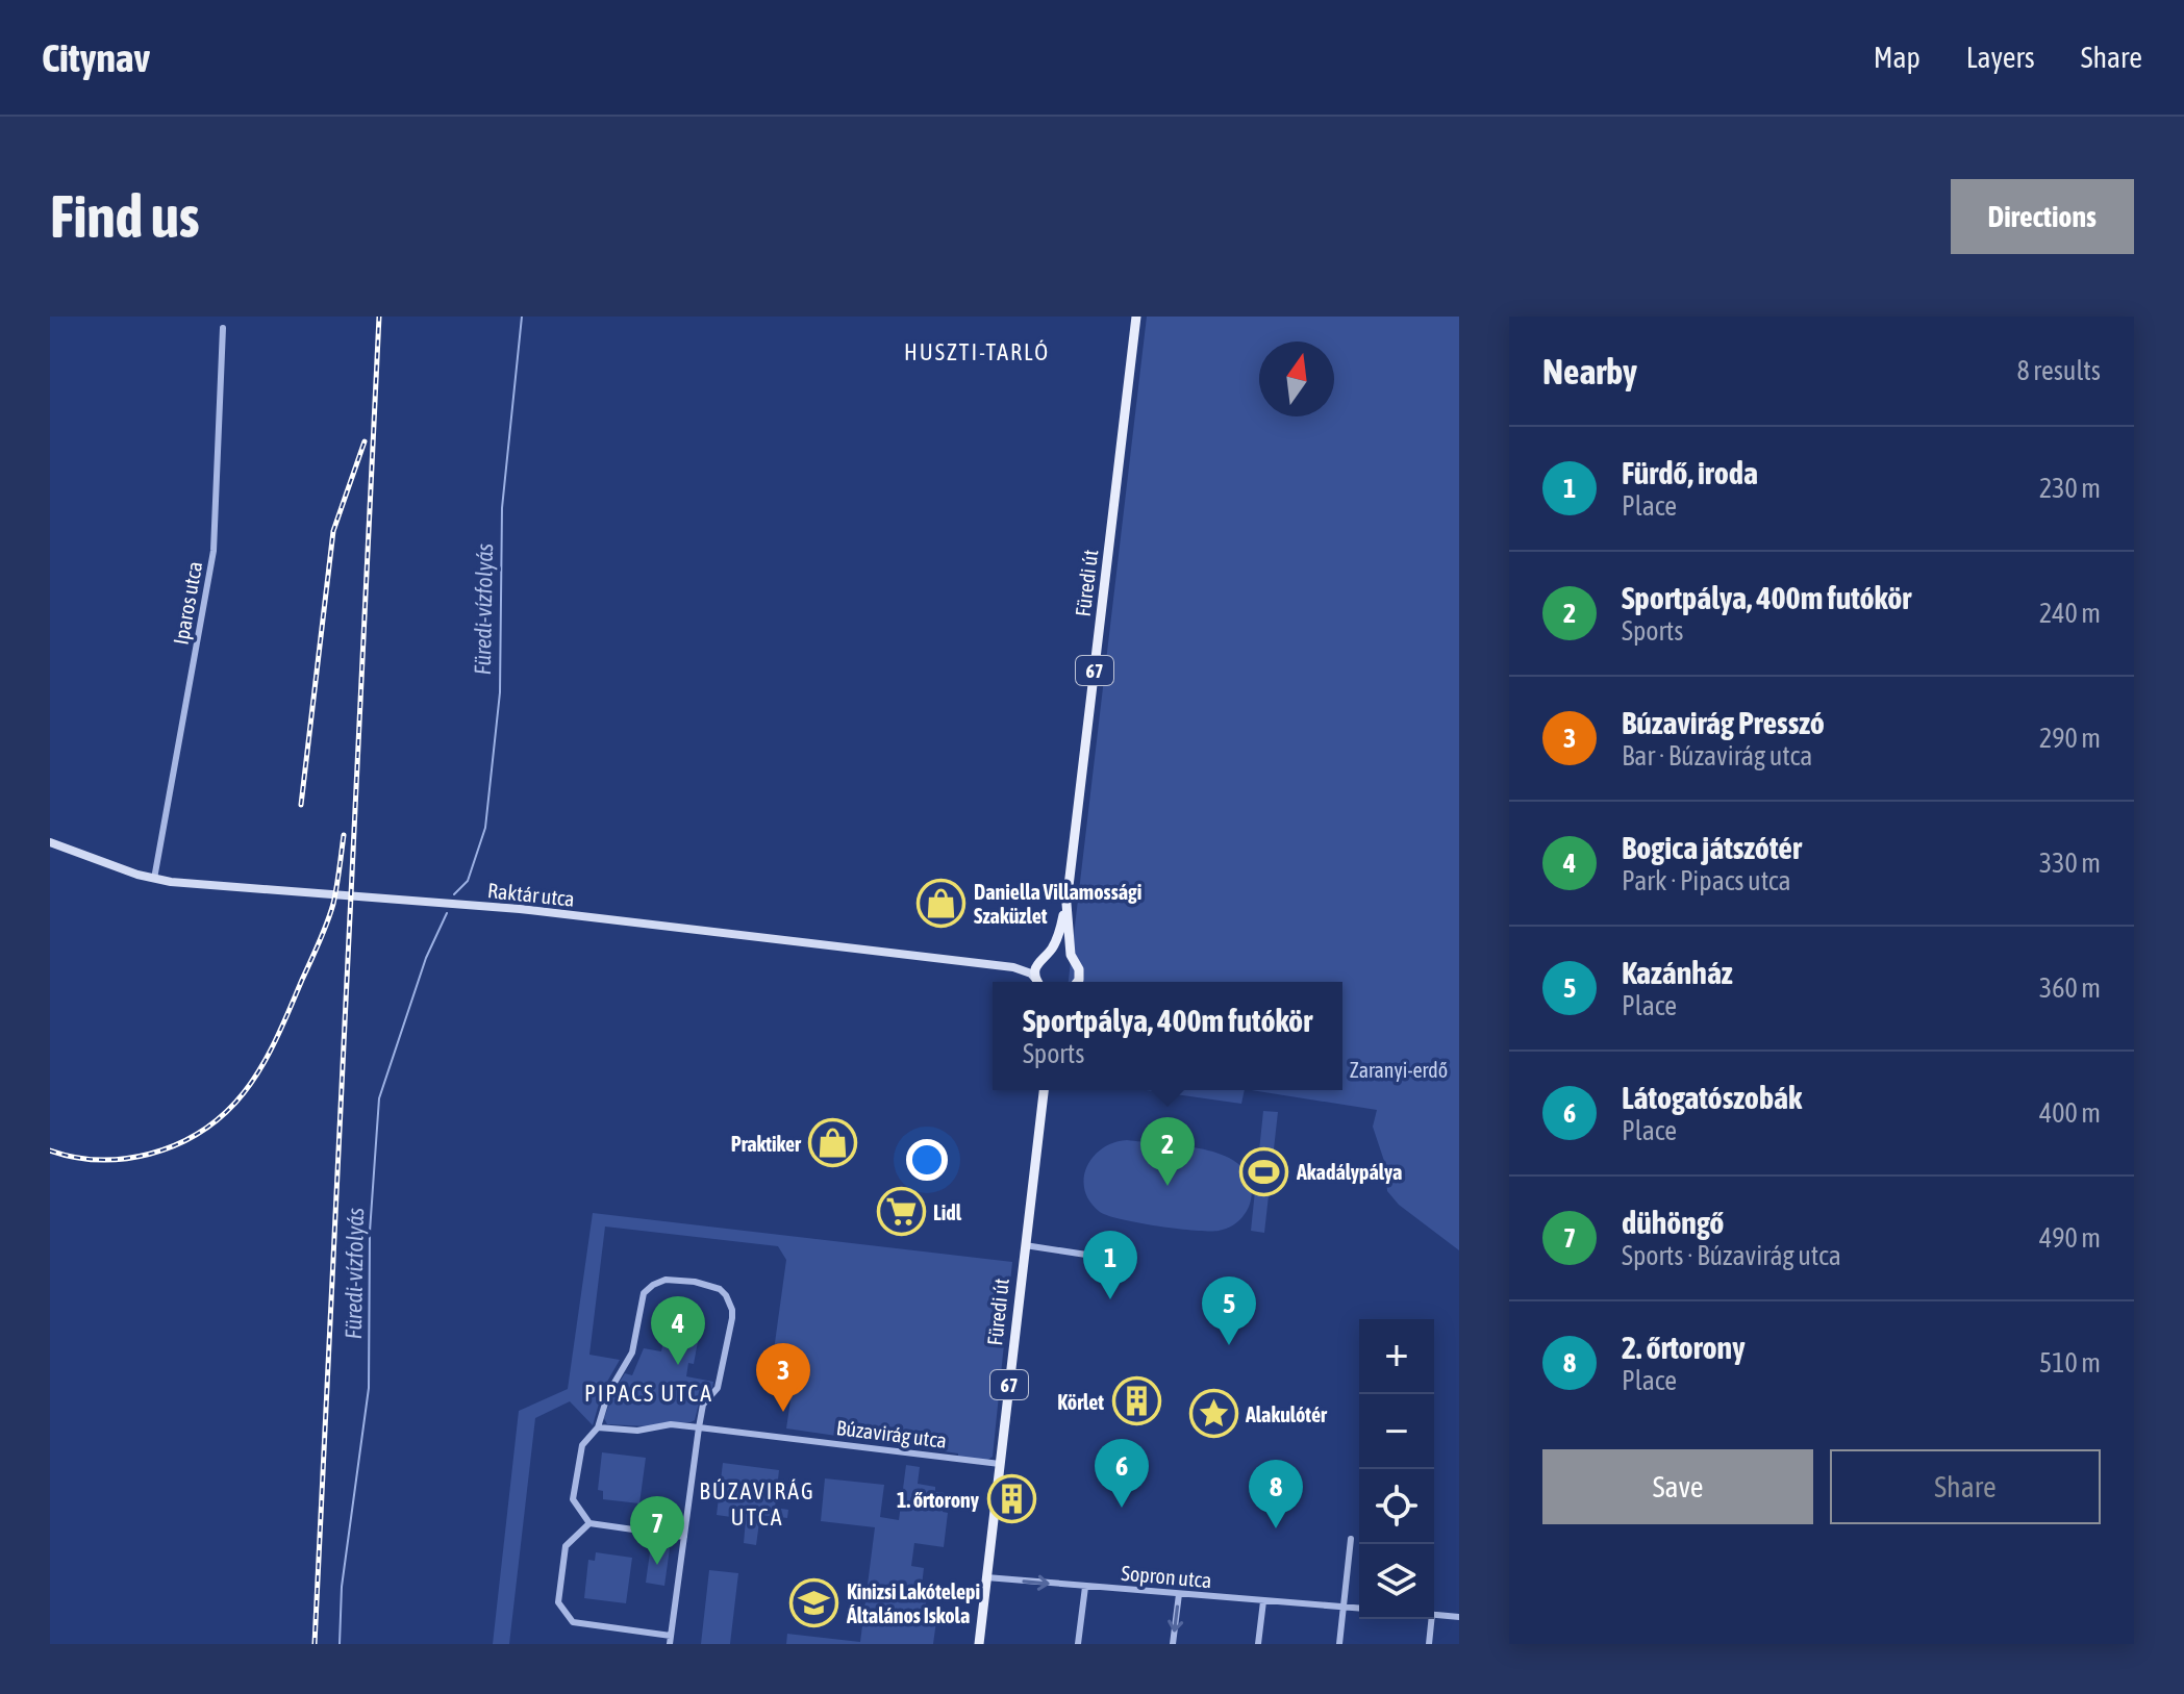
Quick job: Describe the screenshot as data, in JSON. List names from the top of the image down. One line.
{"streets":{"main road":["Füredi út","67"],"street":["Iparos utca","Raktár utca","Búzavirág utca","Sopron utca"]},"crossings":[["Füredi út","Búzavirág utca"],["Füredi út","Sopron utca"],["Iparos utca","Raktár utca"]],"districts":["HUSZTI-TARLÓ","PIPACS UTCA","BÚZAVIRÁG UTCA"],"water":["Füredi-vízfolyás"],"parks":["Zaranyi-erdő"],"places":{"shop":["Daniella Villamossági Szaküzlet","Praktiker"],"sports":["Akadálypálya"],"supermarket":["Lidl"],"building":["Körlet","1. őrtorony"],"place":["Alakulótér"],"school or university":["Kinizsi Lakótelepi Általános Iskola"]},"north":"top","page":{"header":"Citynav","nav":["Map","Layers","Share"],"buttons":["Directions",["Save","Share"]],"title":"Find us","heading":["Nearby","8 results"],"list":[{"mark":"1","name":"Fürdő, iroda","note":"Place","value":"230 m"},{"mark":"2","name":"Sportpálya, 400m futókör","note":"Sports","value":"240 m"},{"mark":"3","name":"Búzavirág Presszó","note":"Bar · Búzavirág utca","value":"290 m"},{"mark":"4","name":"Bogica játszótér","note":"Park · Pipacs utca","value":"330 m"},{"mark":"5","name":"Kazánház","note":"Place","value":"360 m"},{"mark":"6","name":"Látogatószobák","note":"Place","value":"400 m"},{"mark":"7","name":"dühöngő","note":"Sports · Búzavirág utca","value":"490 m"},{"mark":"8","name":"2. őrtorony","note":"Place","value":"510 m"}],"popup":["Sportpálya, 400m futókör","Sports"],"pins":["2","1","5","4","3","6","8","7"],"map_buttons":["+","−"]}}
